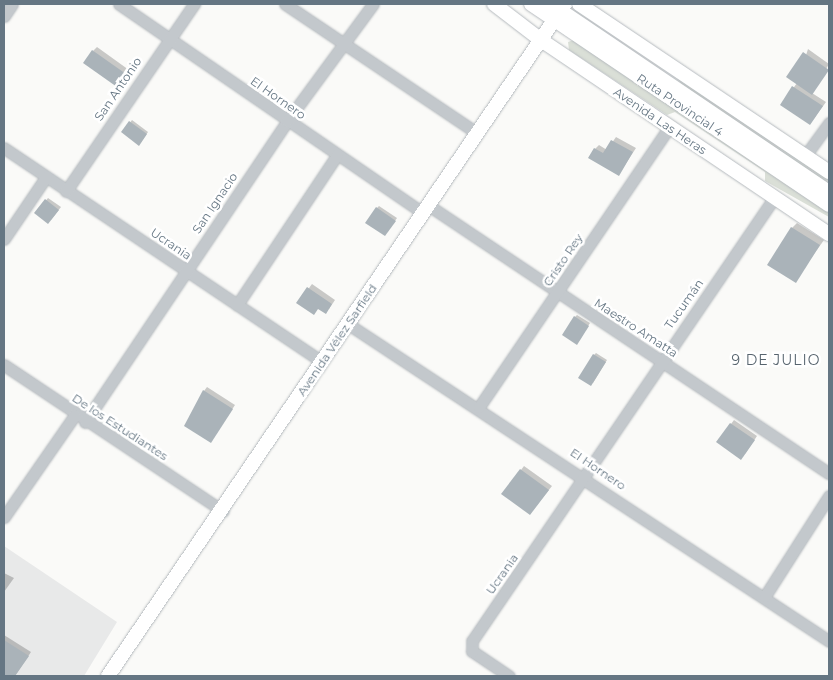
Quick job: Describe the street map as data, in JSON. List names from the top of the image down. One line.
{"streets":{"main road":["Ruta Provincial 4","Avenida Las Heras","Avenida Vélez Sarfield"],"street":["San Antonio","El Hornero","San Ignacio","Ucrania","Cristo Rey","Tucumán","Maestro Amatta","De los Estudiantes"]},"crossings":[["San Antonio","El Hornero"],["San Antonio","Ucrania"],["El Hornero","San Ignacio"],["El Hornero","Ucrania"],["El Hornero","Cristo Rey"],["El Hornero","Tucumán"],["El Hornero","Maestro Amatta"],["El Hornero","Avenida Vélez Sarfield"],["Ruta Provincial 4","Avenida Vélez Sarfield"],["Avenida Las Heras","Cristo Rey"],["Avenida Las Heras","Tucumán"],["Avenida Las Heras","Avenida Vélez Sarfield"],["San Ignacio","Ucrania"],["San Ignacio","De los Estudiantes"],["Ucrania","Tucumán"],["Ucrania","Avenida Vélez Sarfield"],["Cristo Rey","Maestro Amatta"],["Tucumán","Maestro Amatta"],["Maestro Amatta","Avenida Vélez Sarfield"],["Avenida Vélez Sarfield","De los Estudiantes"]],"districts":["9 DE JULIO"]}
